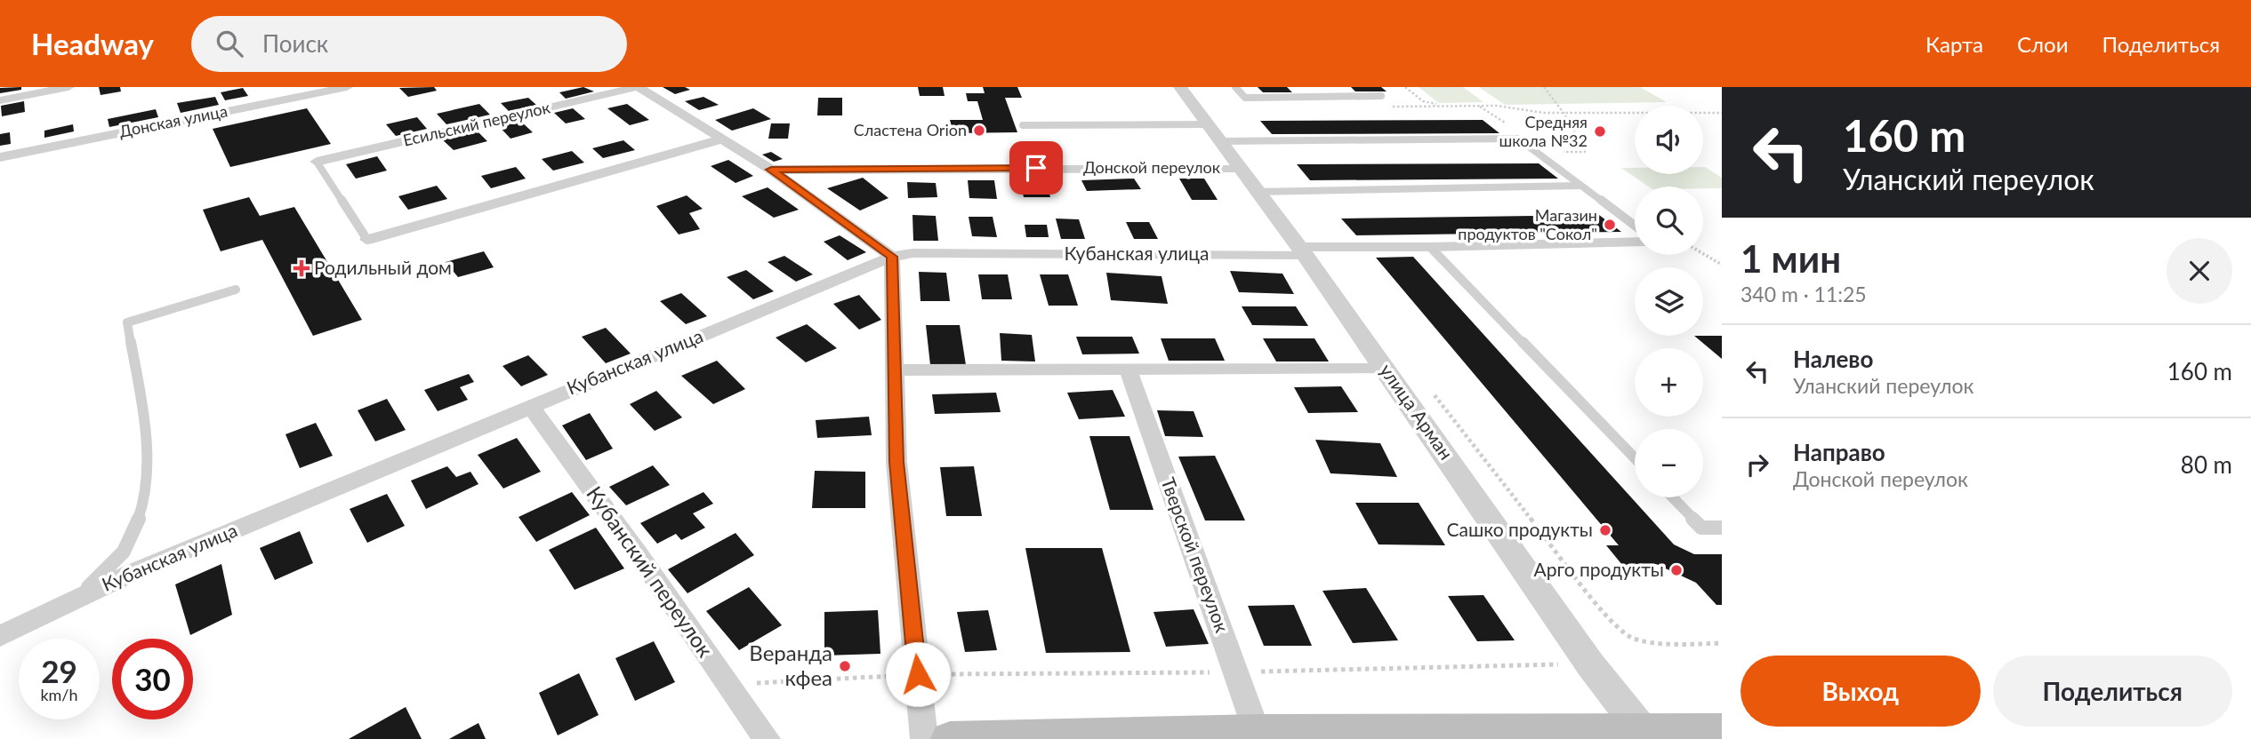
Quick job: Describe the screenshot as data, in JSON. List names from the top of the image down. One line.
{"streets":{"street":["Донская улица","Есильский переулок","Донской переулок","Кубанская улица","улица Арман","Тверской переулок","Кубанский переулок"]},"crossings":[["Донской переулок","улица Арман"],["Кубанская улица","улица Арман"],["Кубанская улица","Кубанский переулок"]],"places":{"other":["Сластена Orion","Средняя школа №32","Магазин продуктов \"Сокол\"","Сашко продукты","Арго продукты","Веранда кфеа"],"health":["Родильный дом"]},"page":{"header":"Headway","search":"Поиск","nav":["Карта","Слои","Поделиться"],"turn":["160 m","Уланский переулок"],"map_buttons":["+","−"],"heading":["1 мин","340 m · 11:25"],"list":[{"name":"Налево","note":"Уланский переулок","value":"160 m"},{"name":"Направо","note":"Донской переулок","value":"80 m"}],"speed":"29 km/h","limit":"30","buttons":["Выход","Поделиться"]}}
